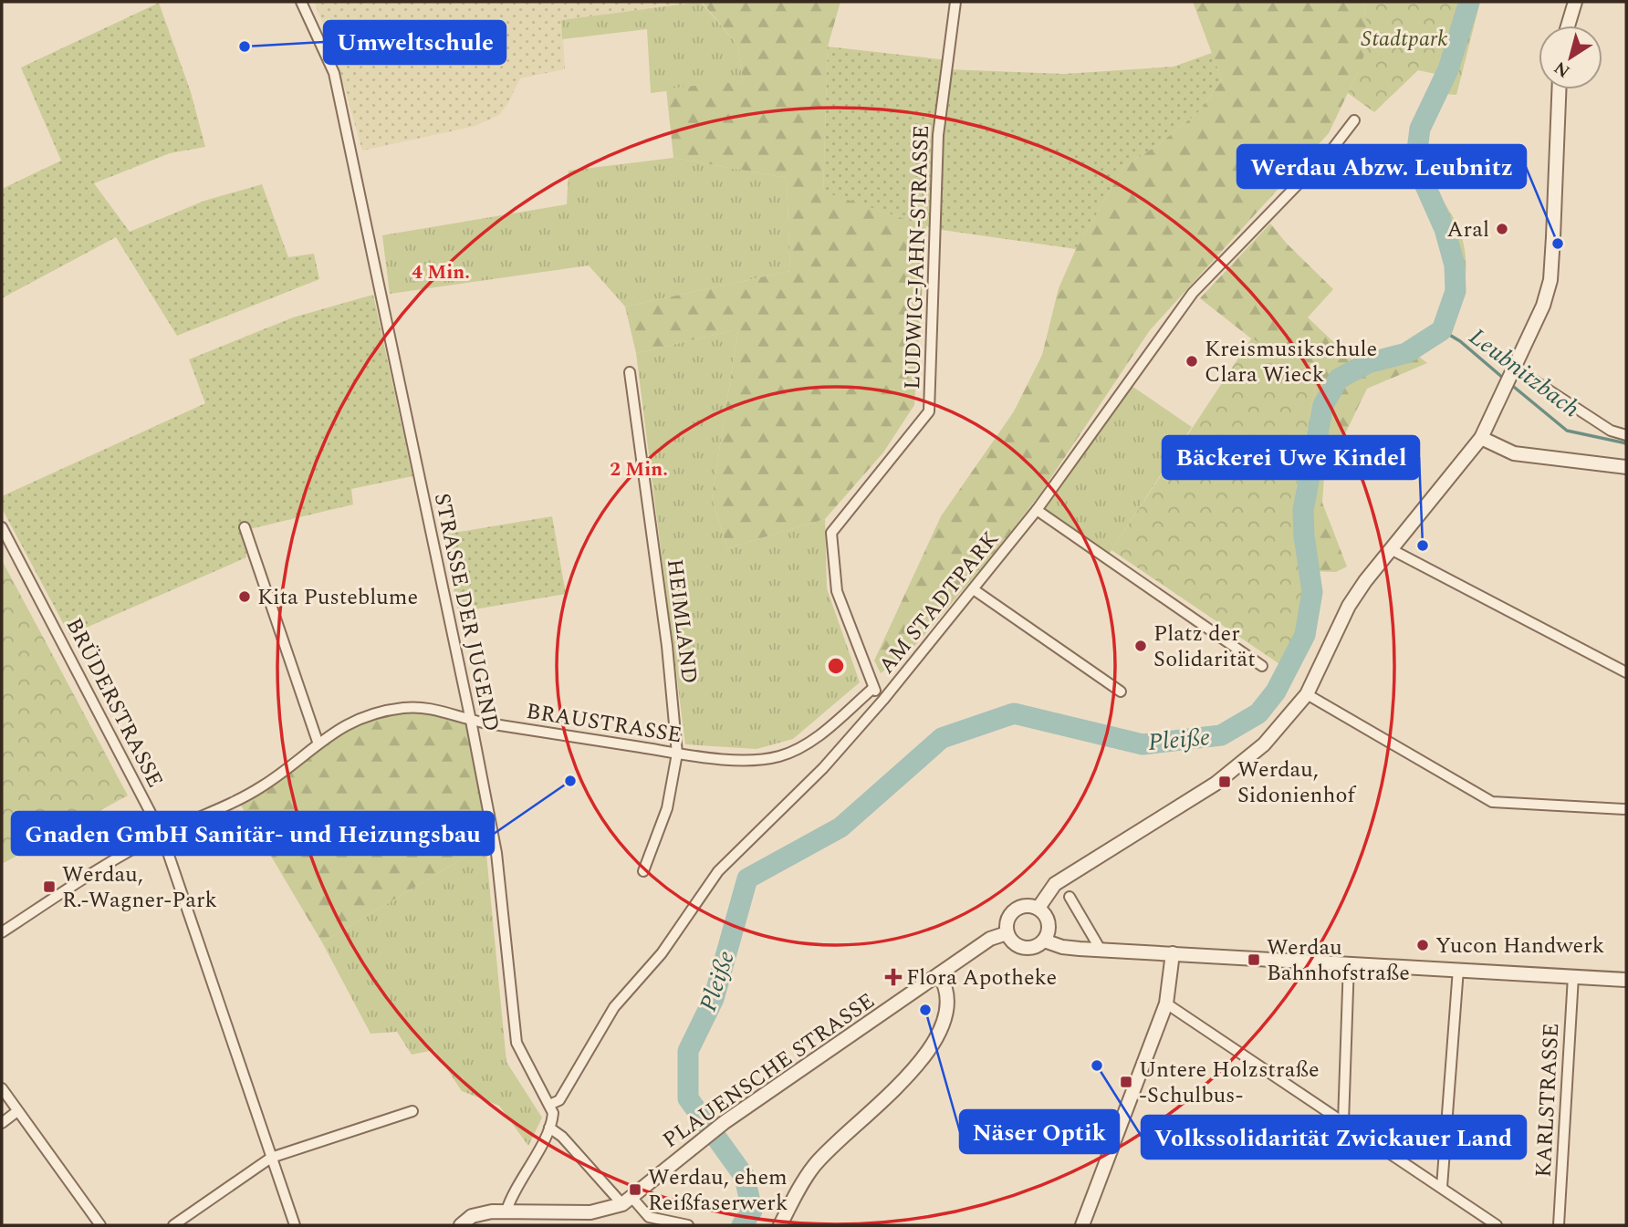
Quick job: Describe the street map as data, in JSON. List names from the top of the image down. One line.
{"streets":{"street":["LUDWIG-JAHN-STRASSE","AM STADTPARK","STRASSE DER JUGEND","HEIMLAND","BRÜDERSTRASSE","BRAUSTRASSE","PLAUENSCHE STRASSE","KARLSTRASSE"]},"crossings":[["LUDWIG-JAHN-STRASSE","AM STADTPARK"],["LUDWIG-JAHN-STRASSE","BRAUSTRASSE"],["AM STADTPARK","STRASSE DER JUGEND"],["STRASSE DER JUGEND","BRAUSTRASSE"],["HEIMLAND","BRAUSTRASSE"],["BRÜDERSTRASSE","BRAUSTRASSE"]],"water":["Leubnitzbach","Pleiße"],"parks":["Stadtpark"],"places":{"other":["Umweltschule","Aral","Werdau Abzw. Leubnitz","Kreismusikschule Clara Wieck","Bäckerei Uwe Kindel","Kita Pusteblume","Platz der Solidarität","Gnaden GmbH Sanitär- und Heizungsbau","Yucon Handwerk","Näser Optik","Volkssolidarität Zwickauer Land"],"transit":["Werdau, Sidonienhof","Werdau, R.-Wagner-Park","Werdau Bahnhofstraße","Untere Holzstraße -Schulbus-","Werdau, ehem Reißfaserwerk"],"health":["Flora Apotheke"]},"north":"bottom left","rings":["4 Min.","2 Min."]}
